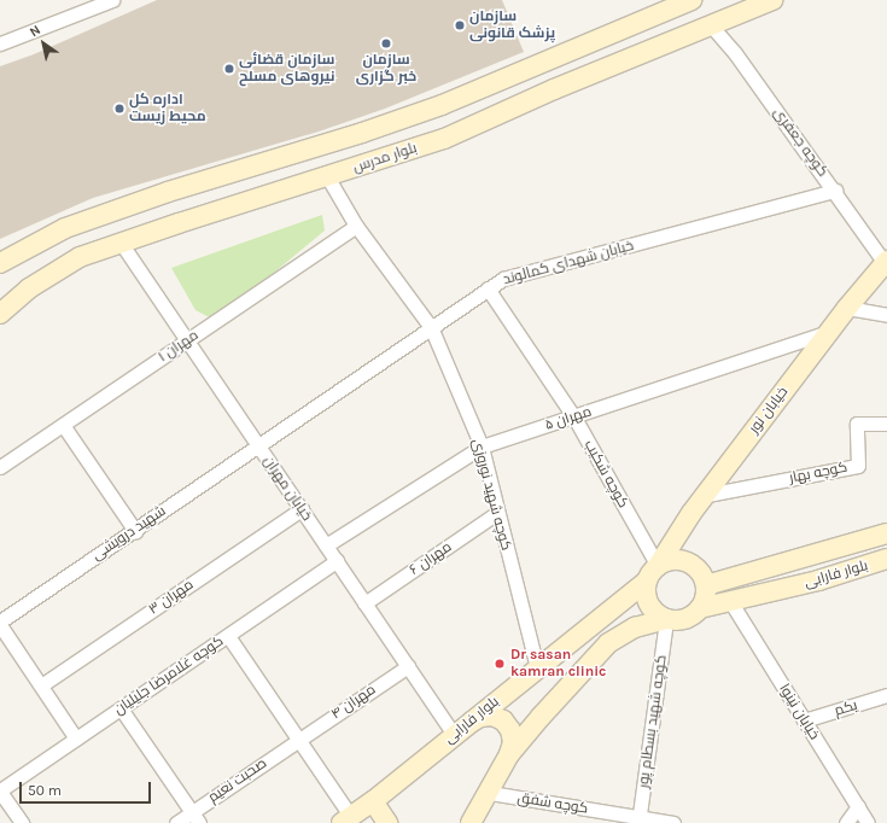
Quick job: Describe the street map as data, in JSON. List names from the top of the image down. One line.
{"streets":{"street":["کوچه جعفری","بلوار مدرس","خیابان شهدای کمالوند","مهران ۱","خیابان نور","مهران ۵","کوچه بهار","کوچه شکیب","خیابان مهران","کوچه شهید نوروزی","شهید درویشی","مهران ۶","بلوار فارابی","مهران ۳","کوچه غلامرضا جلیلیان","مهران ۴","یکم","خیابان نینوا","کوچه شهید بسطام پور","صحبت نعیم","کوچه شفق"]},"crossings":[["کوچه جعفری","بلوار مدرس"],["کوچه جعفری","خیابان شهدای کمالوند"],["کوچه جعفری","خیابان نور"],["بلوار مدرس","خیابان مهران"],["بلوار مدرس","کوچه شهید نوروزی"],["خیابان شهدای کمالوند","کوچه شکیب"],["خیابان شهدای کمالوند","خیابان مهران"],["خیابان شهدای کمالوند","کوچه شهید نوروزی"],["خیابان شهدای کمالوند","شهید درویشی"],["مهران ۱","خیابان مهران"],["مهران ۱","کوچه شهید نوروزی"],["خیابان نور","مهران ۵"],["خیابان نور","کوچه بهار"],["خیابان نور","کوچه شکیب"],["خیابان نور","بلوار فارابی"],["خیابان نور","کوچه شهید بسطام پور"],["مهران ۵","کوچه شکیب"],["مهران ۵","خیابان مهران"],["مهران ۵","کوچه شهید نوروزی"],["کوچه شکیب","بلوار فارابی"],["کوچه شکیب","کوچه شهید بسطام پور"],["خیابان مهران","شهید درویشی"],["خیابان مهران","مهران ۶"],["خیابان مهران","بلوار فارابی"],["خیابان مهران","مهران ۳"],["خیابان مهران","کوچه غلامرضا جلیلیان"],["خیابان مهران","مهران ۴"],["کوچه شهید نوروزی","مهران ۶"],["کوچه شهید نوروزی","بلوار فارابی"],["بلوار فارابی","خیابان نینوا"],["بلوار فارابی","کوچه شهید بسطام پور"],["مهران ۴","صحبت نعیم"],["یکم","خیابان نینوا"],["کوچه شهید بسطام پور","کوچه شفق"]],"places":["سازمان پزشک قانونی","سازمان خبر گزاری","سازمان قضائی نیروهای مسلح","اداره کل محیط زیست","Dr sasan kamran clinic"],"scale_bar":"50 m","north":"top left"}
